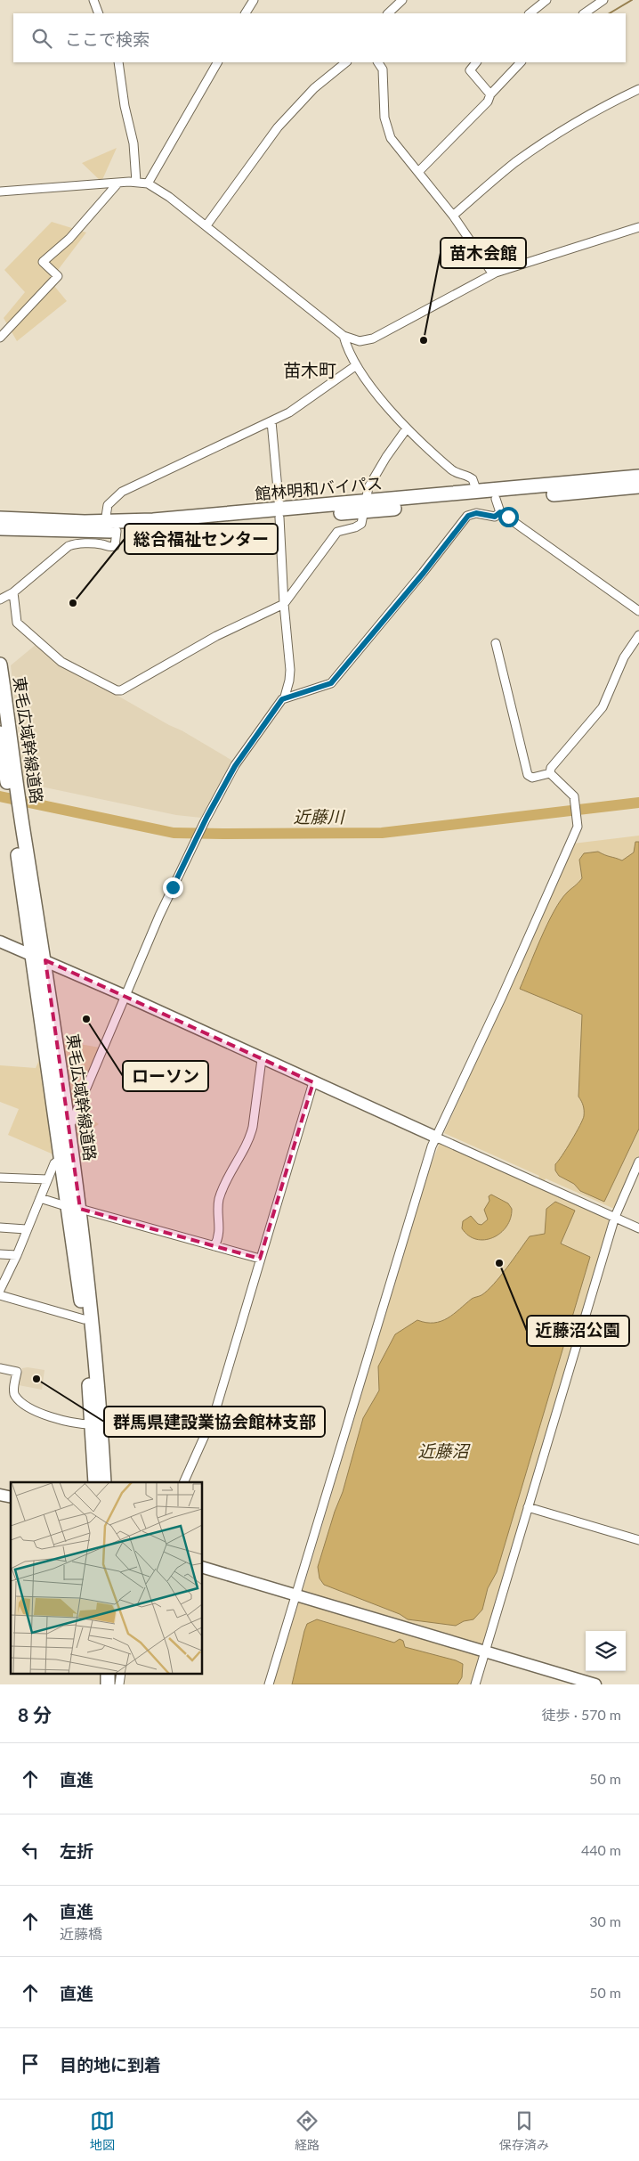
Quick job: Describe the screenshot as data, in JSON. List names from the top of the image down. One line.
{"streets":{"highway":["館林明和バイパス","東毛広域幹線道路"]},"districts":["苗木町"],"water":["近藤川","近藤沼"],"places":["苗木会館","総合福祉センター","ローソン","近藤沼公園","群馬県建設業協会館林支部"],"page":{"search":"ここで検索","heading":["8 分","徒歩 · 570 m"],"list":[["直進","50 m"],["左折","440 m"],["直進","近藤橋","30 m"],["直進","50 m"],"目的地に到着"],"nav":["地図","経路","保存済み"]}}
